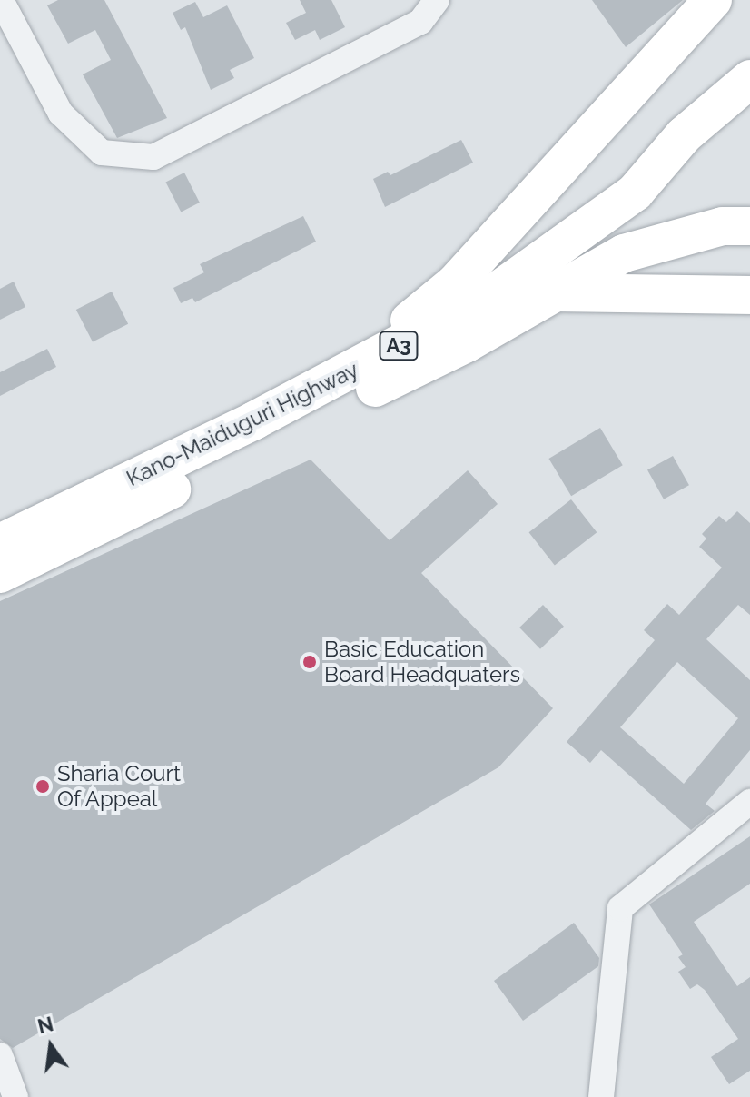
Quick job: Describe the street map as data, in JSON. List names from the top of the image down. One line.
{"streets":{"highway":["A3","Kano-Maiduguri Highway"]},"crossings":[["A3","Kano-Maiduguri Highway"]],"places":["Basic Education Board Headquaters","Sharia Court Of Appeal"],"north":"top"}
